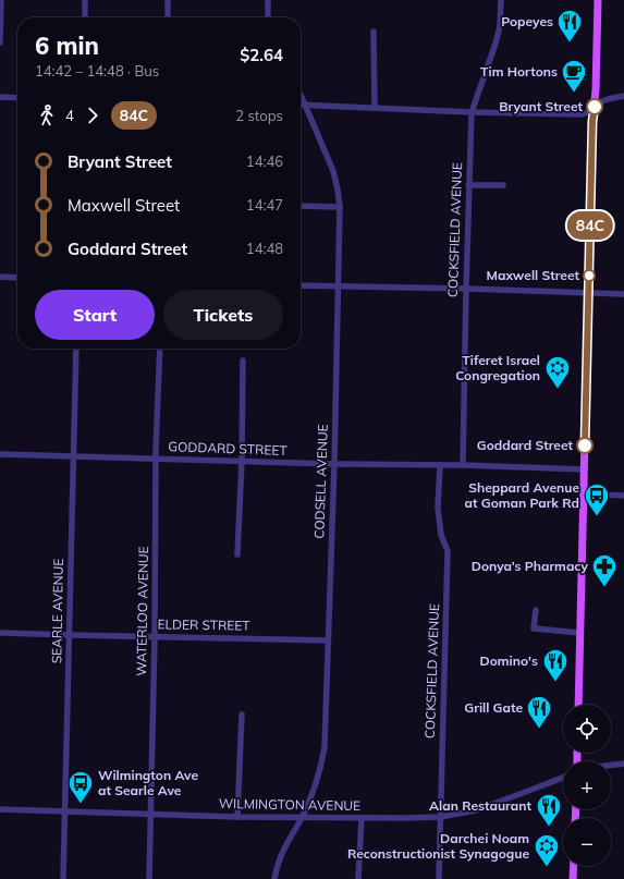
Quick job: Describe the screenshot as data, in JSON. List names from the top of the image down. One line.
{"streets":{"street":["COCKSFIELD AVENUE","GODDARD STREET","CODSELL AVENUE","SEARLE AVENUE","WATERLOO AVENUE","ELDER STREET","WILMINGTON AVENUE"]},"crossings":[["COCKSFIELD AVENUE","GODDARD STREET"],["COCKSFIELD AVENUE","WILMINGTON AVENUE"],["GODDARD STREET","CODSELL AVENUE"],["GODDARD STREET","SEARLE AVENUE"],["GODDARD STREET","WATERLOO AVENUE"],["CODSELL AVENUE","ELDER STREET"],["CODSELL AVENUE","WILMINGTON AVENUE"],["SEARLE AVENUE","ELDER STREET"],["SEARLE AVENUE","WILMINGTON AVENUE"],["WATERLOO AVENUE","ELDER STREET"],["WATERLOO AVENUE","WILMINGTON AVENUE"]],"places":{"restaurant":["Popeyes","Domino's","Grill Gate","Alan Restaurant"],"cafe":["Tim Hortons"],"other":["Bryant Street","Maxwell Street","Goddard Street"],"synagogue":["Tiferet Israel Congregation","Darchei Noam Reconstructionist Synagogue"],"bus stop":["Sheppard Avenue at Goman Park Rd","Wilmington Ave at Searle Ave"],"pharmacy":["Donya’s Pharmacy"]},"lines":["bus line 84C"],"page":{"on_map":"84C","heading":["6 min","14:42 – 14:48 · Bus","$2.64"],"legs":["4","84C","2 stops"],"list":[{"name":"Bryant Street","value":"14:46"},{"name":"Maxwell Street","value":"14:47"},{"name":"Goddard Street","value":"14:48"}],"buttons":["Start","Tickets"],"map_buttons":["+","−"]}}
